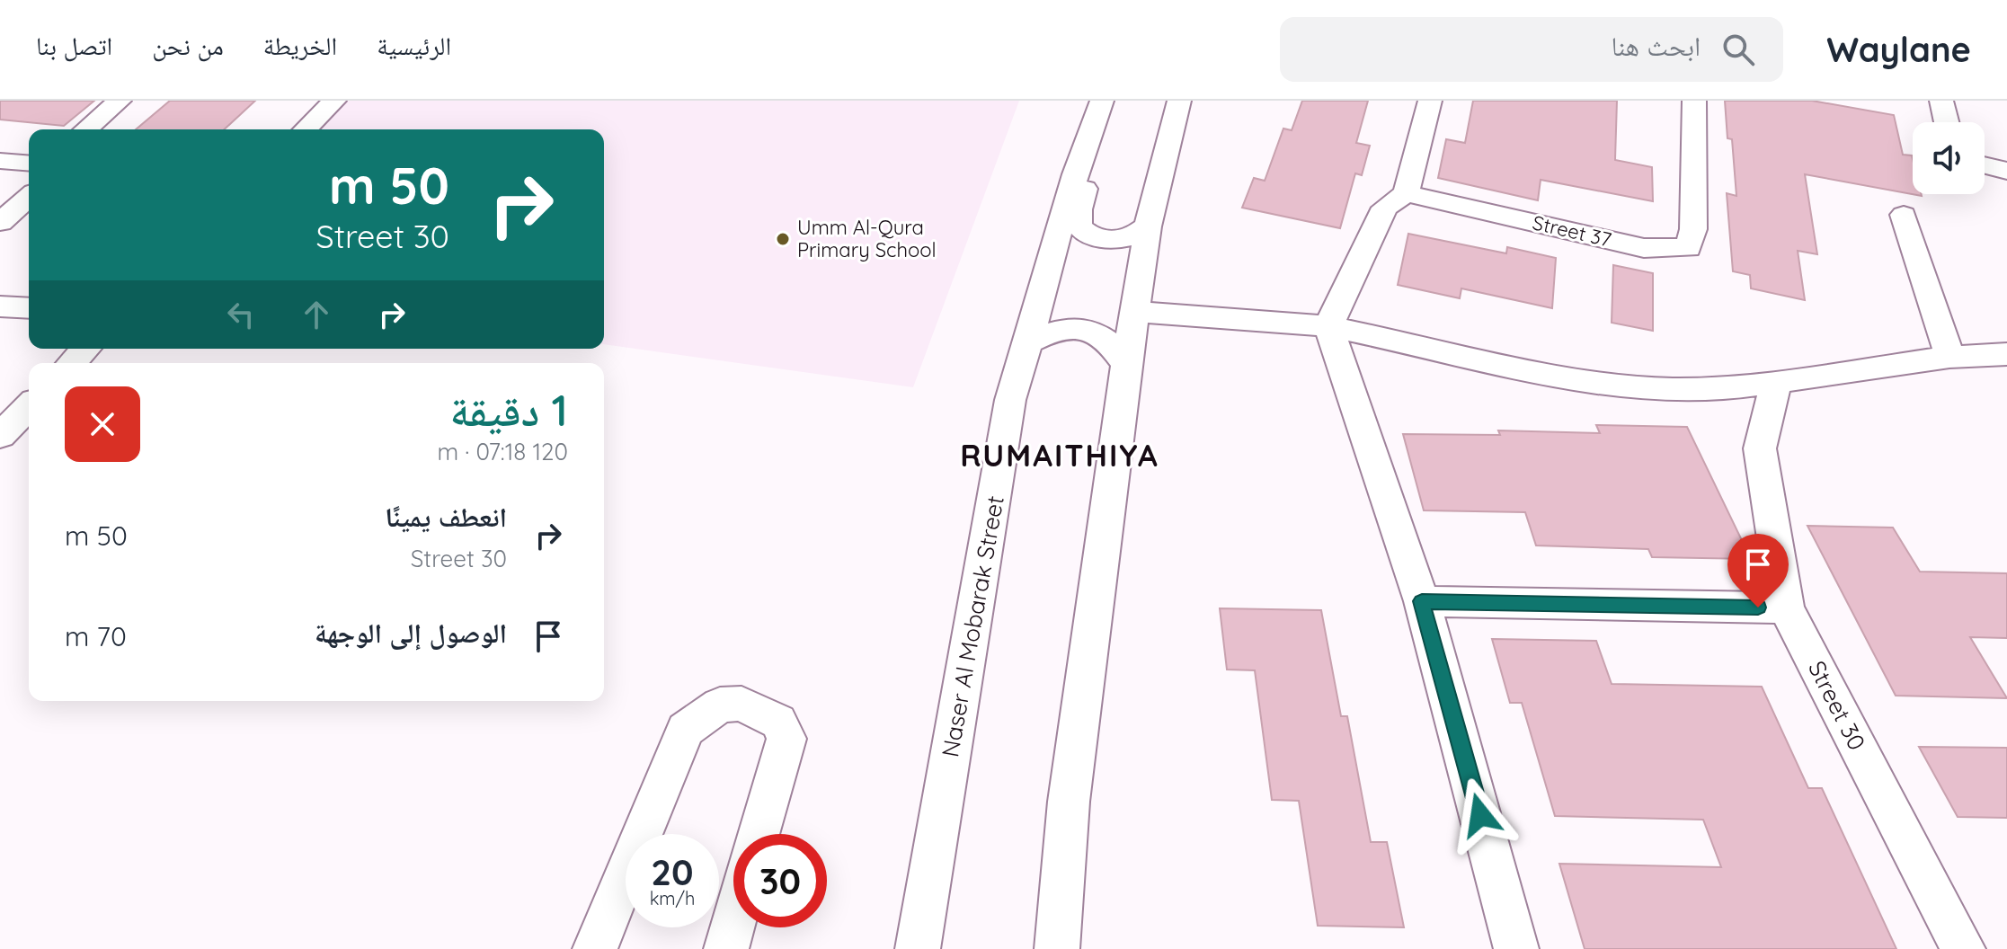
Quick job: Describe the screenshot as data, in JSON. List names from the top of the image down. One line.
{"streets":{"street":["Street 37","Naser Al Mobarak Street","Street 30"]},"districts":["RUMAITHIYA"],"places":["Umm Al-Qura Primary School"],"page":{"header":"Waylane","search":"ابحث هنا","nav":["الرئيسية","الخريطة","من نحن","اتصل بنا"],"turn":["50 m","Street 30"],"heading":["1 دقيقة","120 m · 07:18"],"list":[{"name":"انعطف يمينًا","note":"Street 30","value":"50 m"},{"name":"الوصول إلى الوجهة","value":"70 m"}],"speed":"20 km/h","limit":"30"}}
